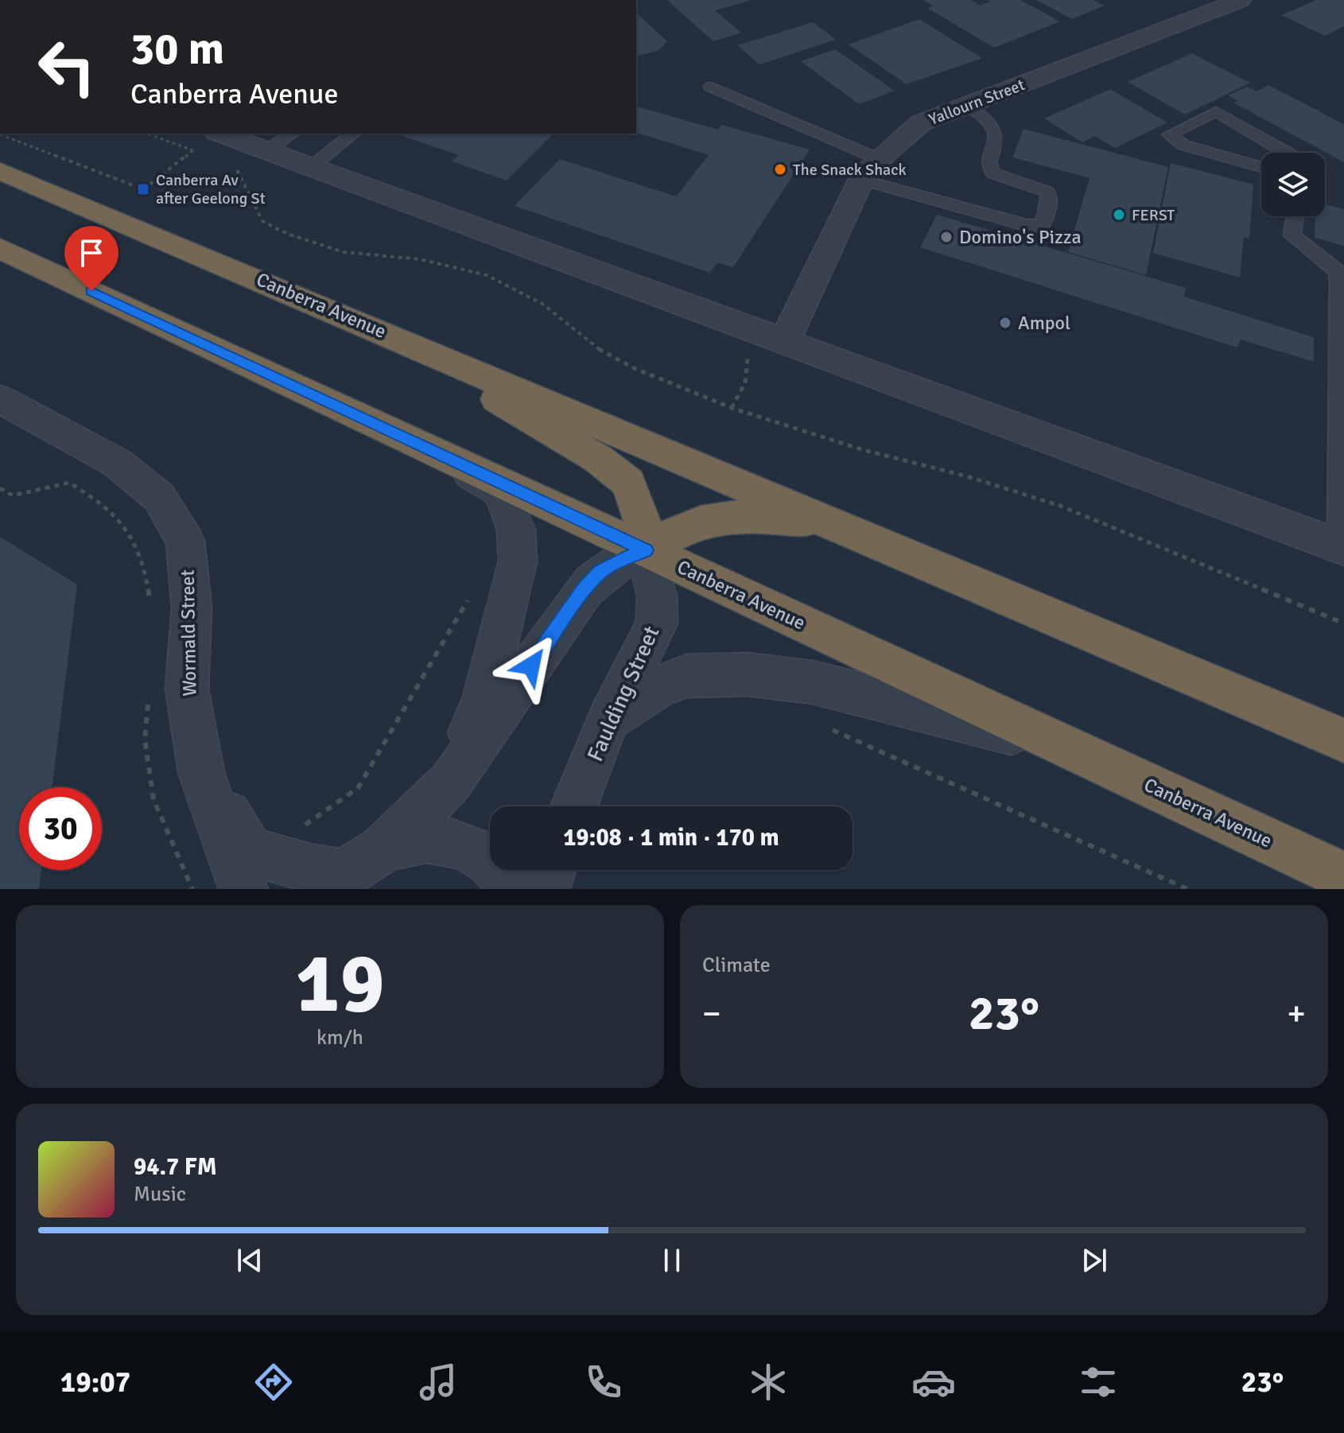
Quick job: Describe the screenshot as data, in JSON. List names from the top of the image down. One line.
{"streets":{"highway":["Canberra Avenue"],"street":["Yallourn Street","Wormald Street","Faulding Street"]},"crossings":[["Canberra Avenue","Faulding Street"]],"places":{"other":["The Snack Shack","FERST","Domino's Pizza","Ampol"],"transit":["Canberra Av after Geelong St"]},"page":{"turn":["30 m","Canberra Avenue"],"limit":"30","trip":"19:08 · 1 min · 170 m","tile":[["19","km/h"],"Climate"],"heat":["−","23°","+"],"song":["94.7 FM","Music"],"tabs":["19:07","23°"]}}
